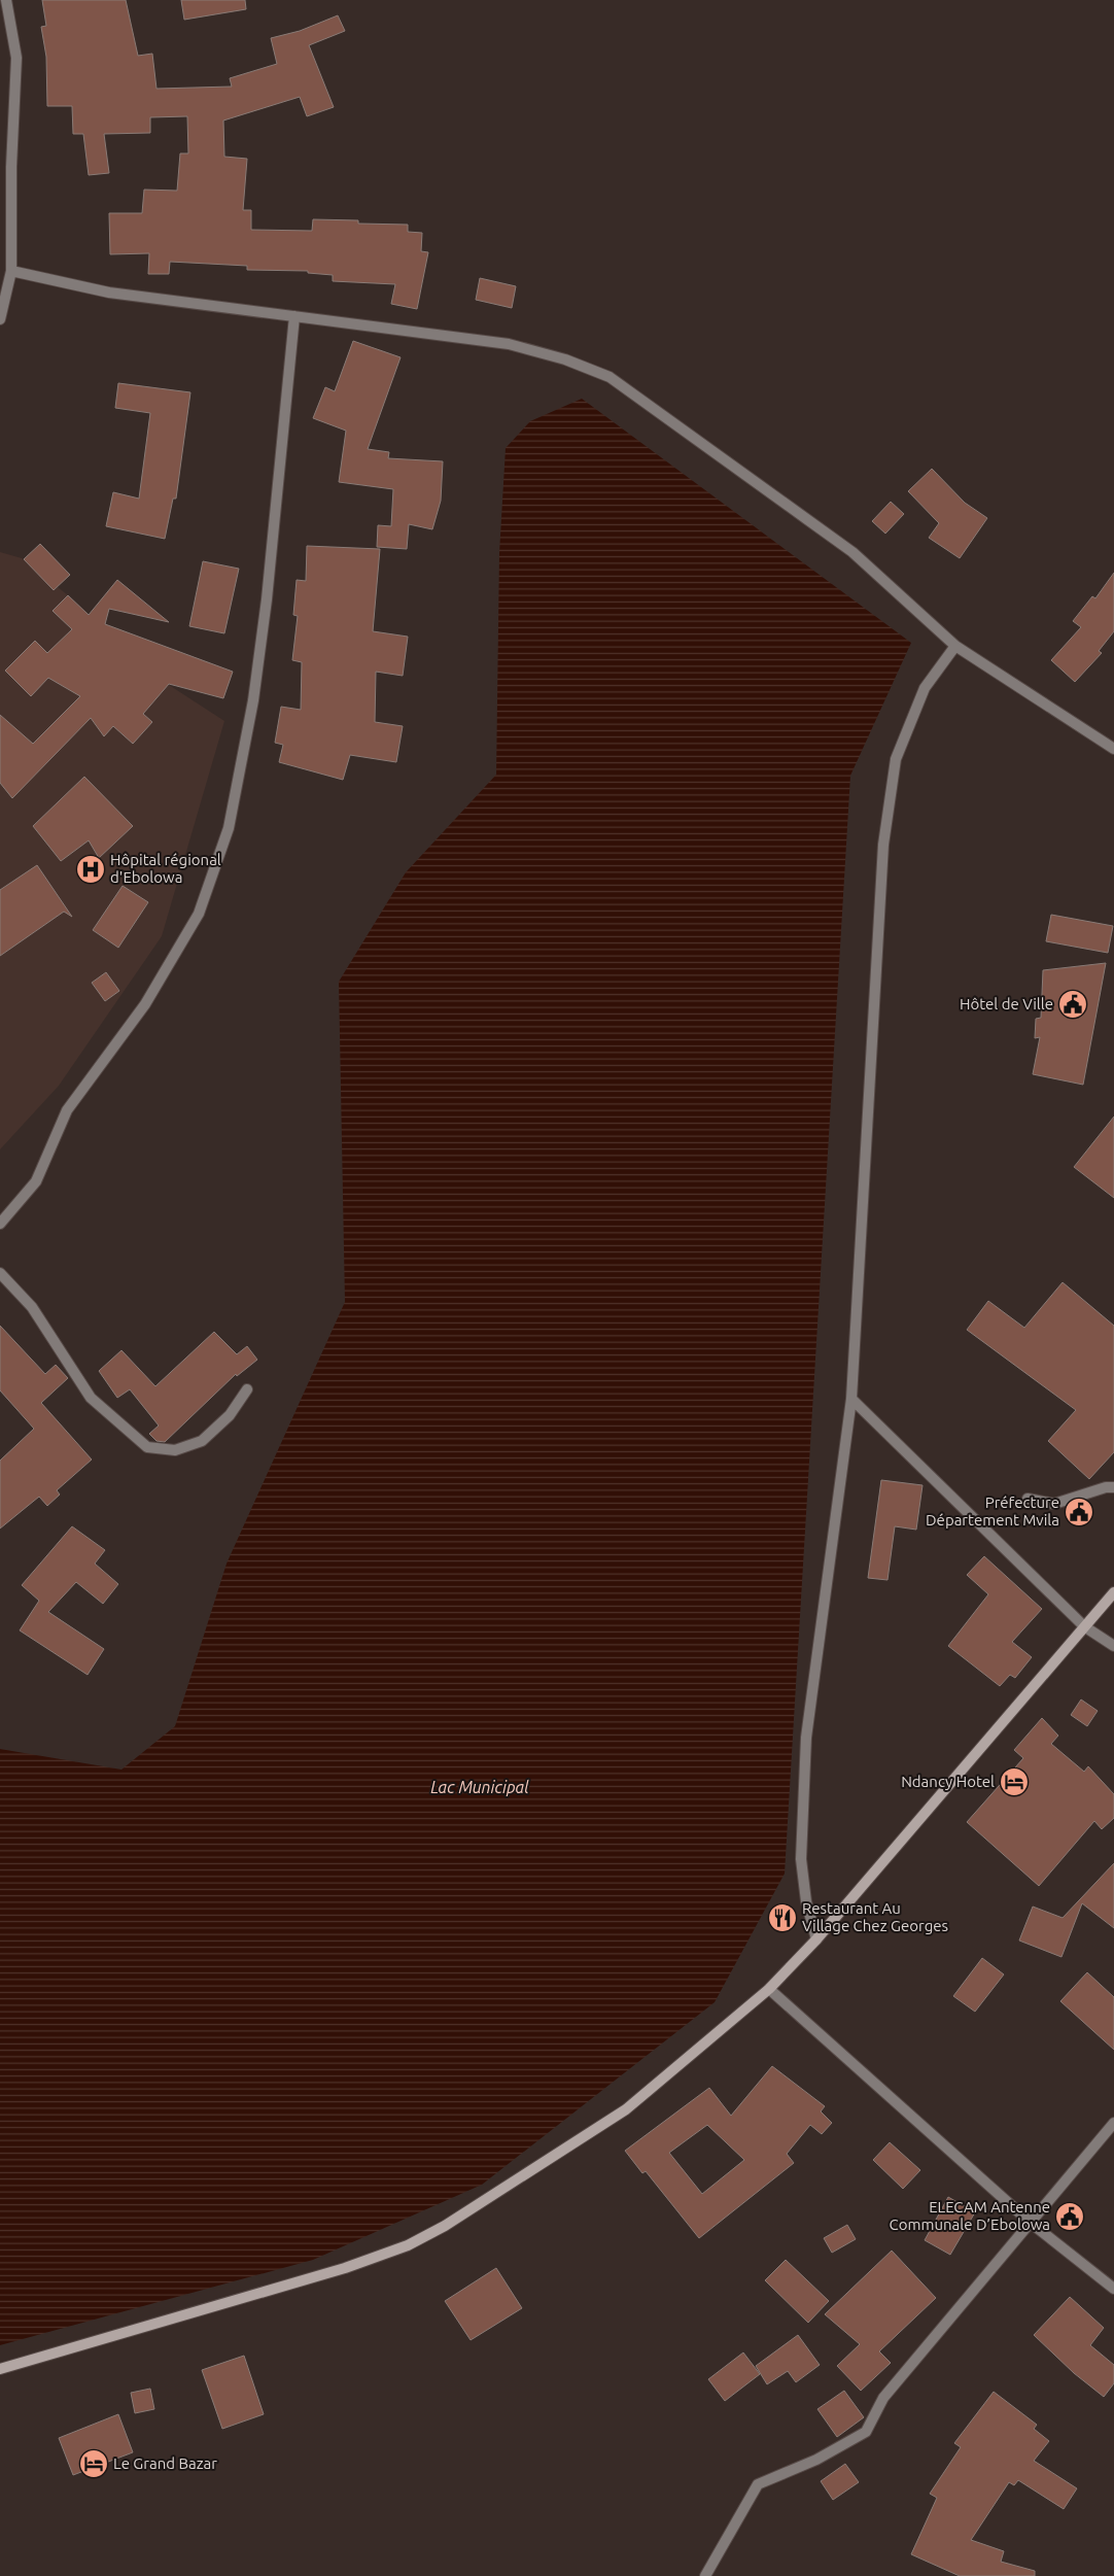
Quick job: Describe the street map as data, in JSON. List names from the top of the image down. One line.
{"water":["Lac Municipal"],"places":{"hospital":["Hôpital régional d'Ebolowa"],"public building":["Hôtel de Ville","Préfecture Département Mvila","ELECAM Antenne Communale D’Ebolowa"],"hotel":["Ndancy Hotel","Le Grand Bazar"],"restaurant":["Restaurant Au Village Chez Georges"]}}
